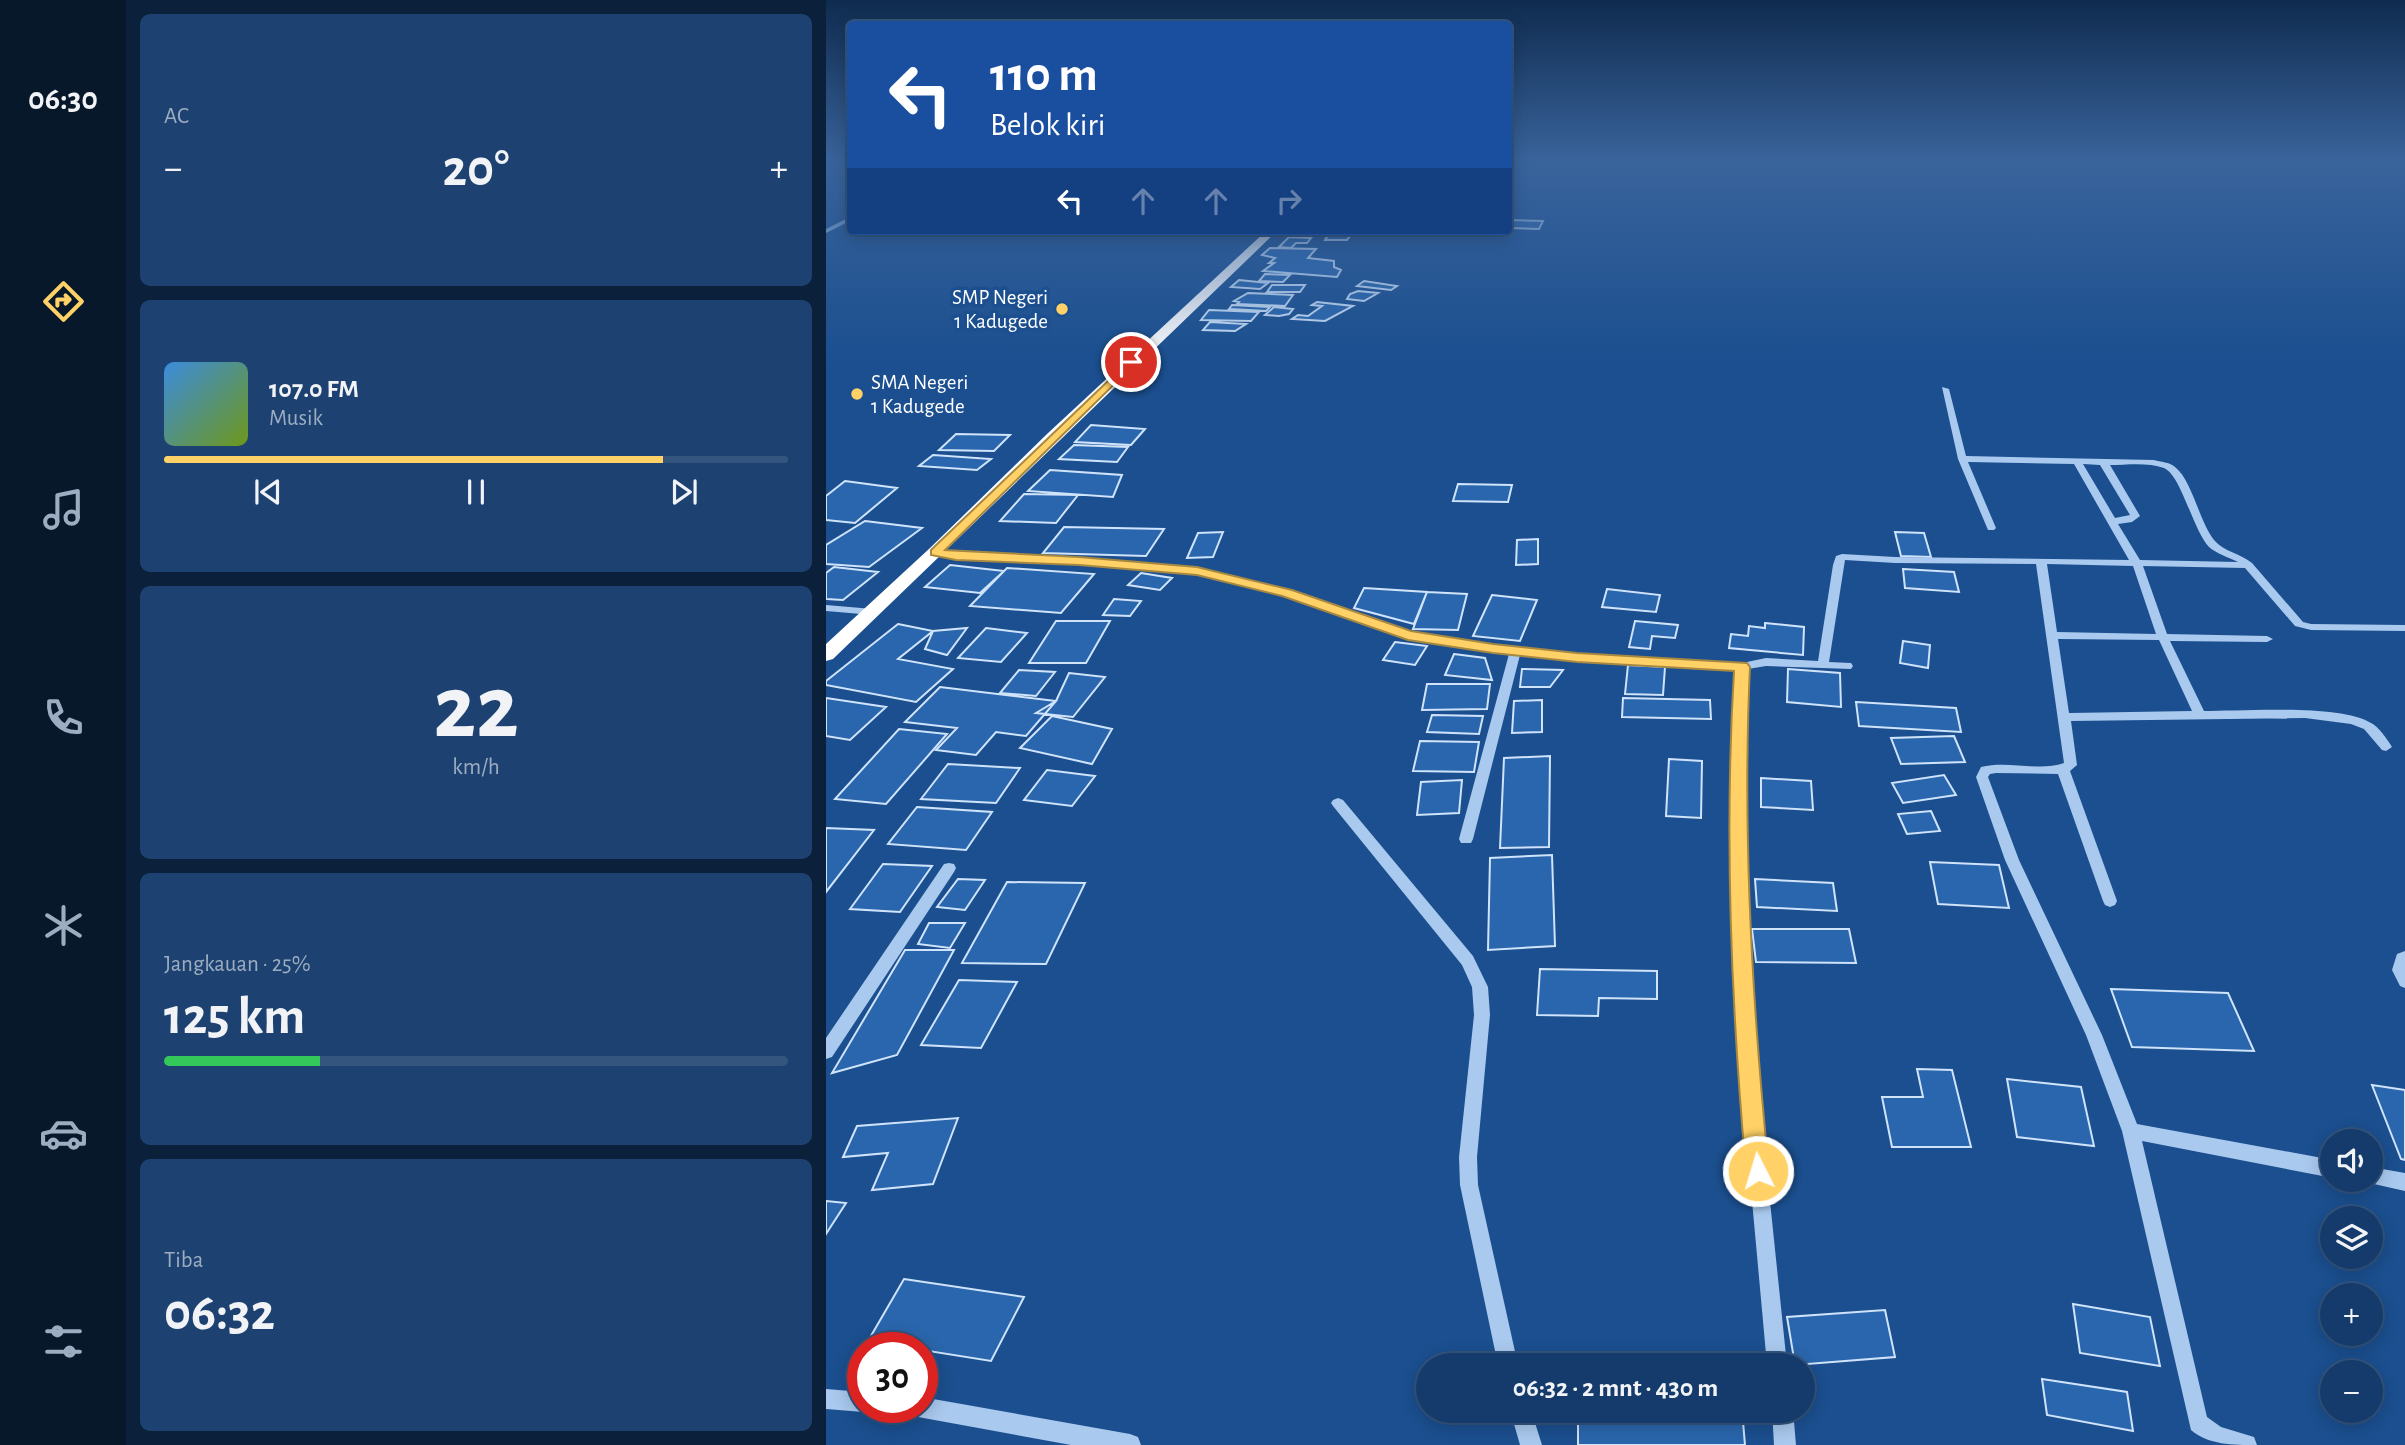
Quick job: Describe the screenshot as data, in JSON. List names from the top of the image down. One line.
{"places":["SMP Negeri 1 Kadugede","SMA Negeri 1 Kadugede"],"page":{"tabs":"06:30","tile":["AC",["22","km/h"],["Jangkauan · 25%","125 km"],["Tiba","06:32"]],"turn":["110 m","Belok kiri"],"heat":["−","20°","+"],"song":["107.0 FM","Musik"],"map_buttons":["+","−"],"limit":"30","trip":"06:32 · 2 mnt · 430 m"}}
